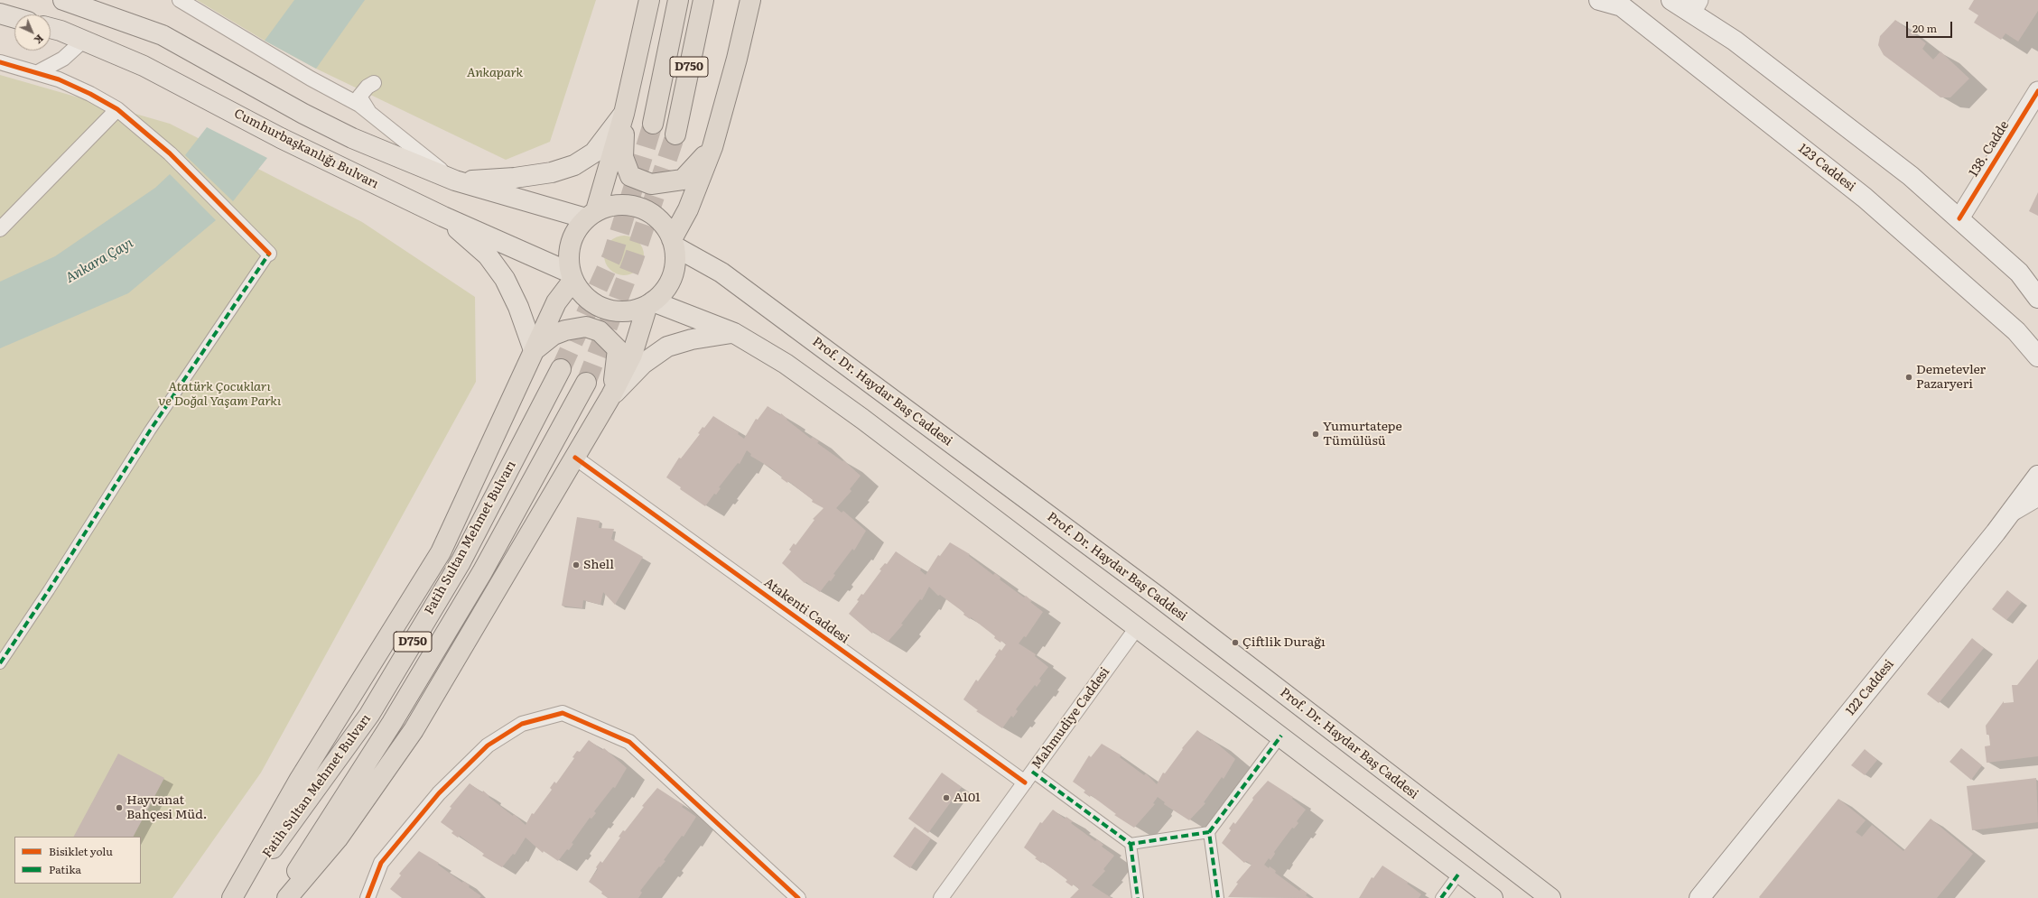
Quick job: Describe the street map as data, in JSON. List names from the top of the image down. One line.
{"streets":{"highway":["D750","Fatih Sultan Mehmet Bulvarı"],"main road":["Cumhurbaşkanlığı Bulvarı","123 Caddesi","Prof. Dr. Haydar Baş Caddesi","122 Caddesi"],"street":["138. Cadde","Atakenti Caddesi","Mahmudiye Caddesi"]},"crossings":[["Cumhurbaşkanlığı Bulvarı","Prof. Dr. Haydar Baş Caddesi"],["Atakenti Caddesi","Mahmudiye Caddesi"]],"water":["Ankara Çayı"],"parks":["Ankapark","Atatürk Çocukları ve Doğal Yaşam Parkı"],"places":["Demetevler Pazaryeri","Yumurtatepe Tümülüsü","Shell","Çiftlik Durağı","A101","Hayvanat Bahçesi Müd."],"legend":["Bisiklet yolu","Patika"],"scale_bar":"20 m","north":"bottom right"}
